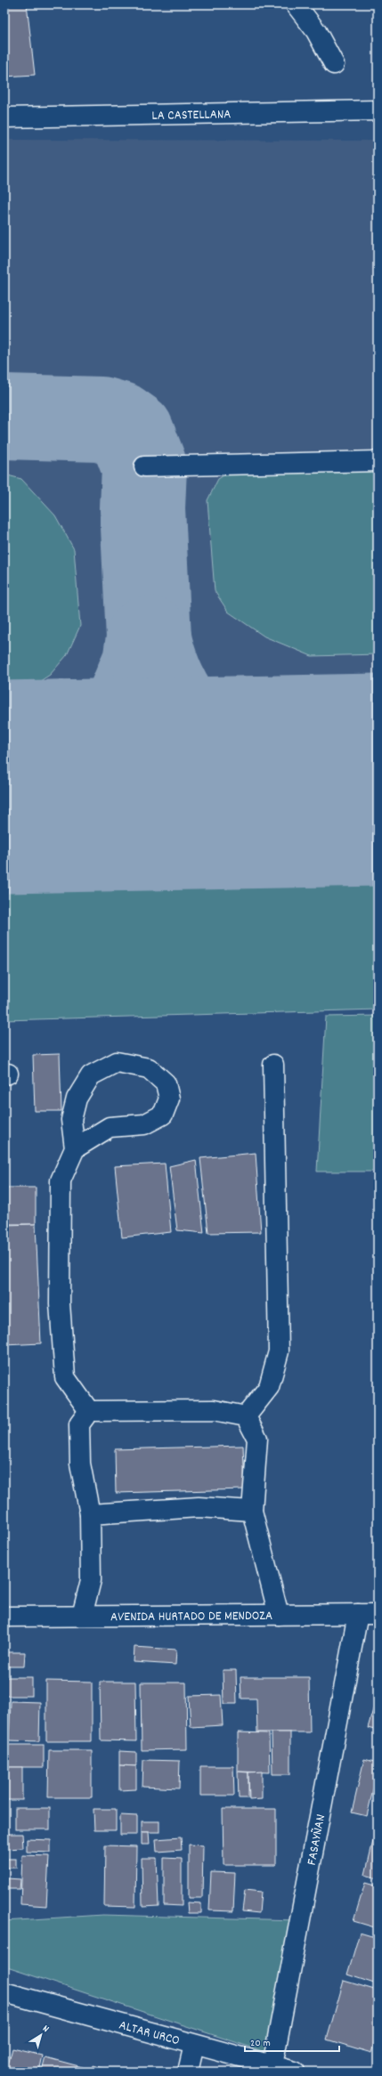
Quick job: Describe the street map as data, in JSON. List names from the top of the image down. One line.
{"streets":{"street":["LA CASTELLANA","AVENIDA HURTADO DE MENDOZA","FASAYÑAN","ALTAR URCO"]},"crossings":[["AVENIDA HURTADO DE MENDOZA","FASAYÑAN"],["FASAYÑAN","ALTAR URCO"]],"scale_bar":"20 m","north":"top right"}
